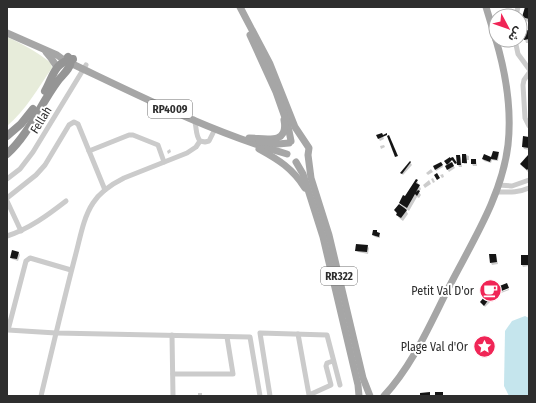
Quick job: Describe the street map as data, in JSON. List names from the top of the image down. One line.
{"streets":{"main road":["RP4009","RR322"],"street":["Fellah"]},"crossings":[["RP4009","Fellah"],["RP4009","RR322"]],"places":{"cafe":["Petit Val D'or"],"place":["Plage Val d'Or"]},"north":"bottom right"}
